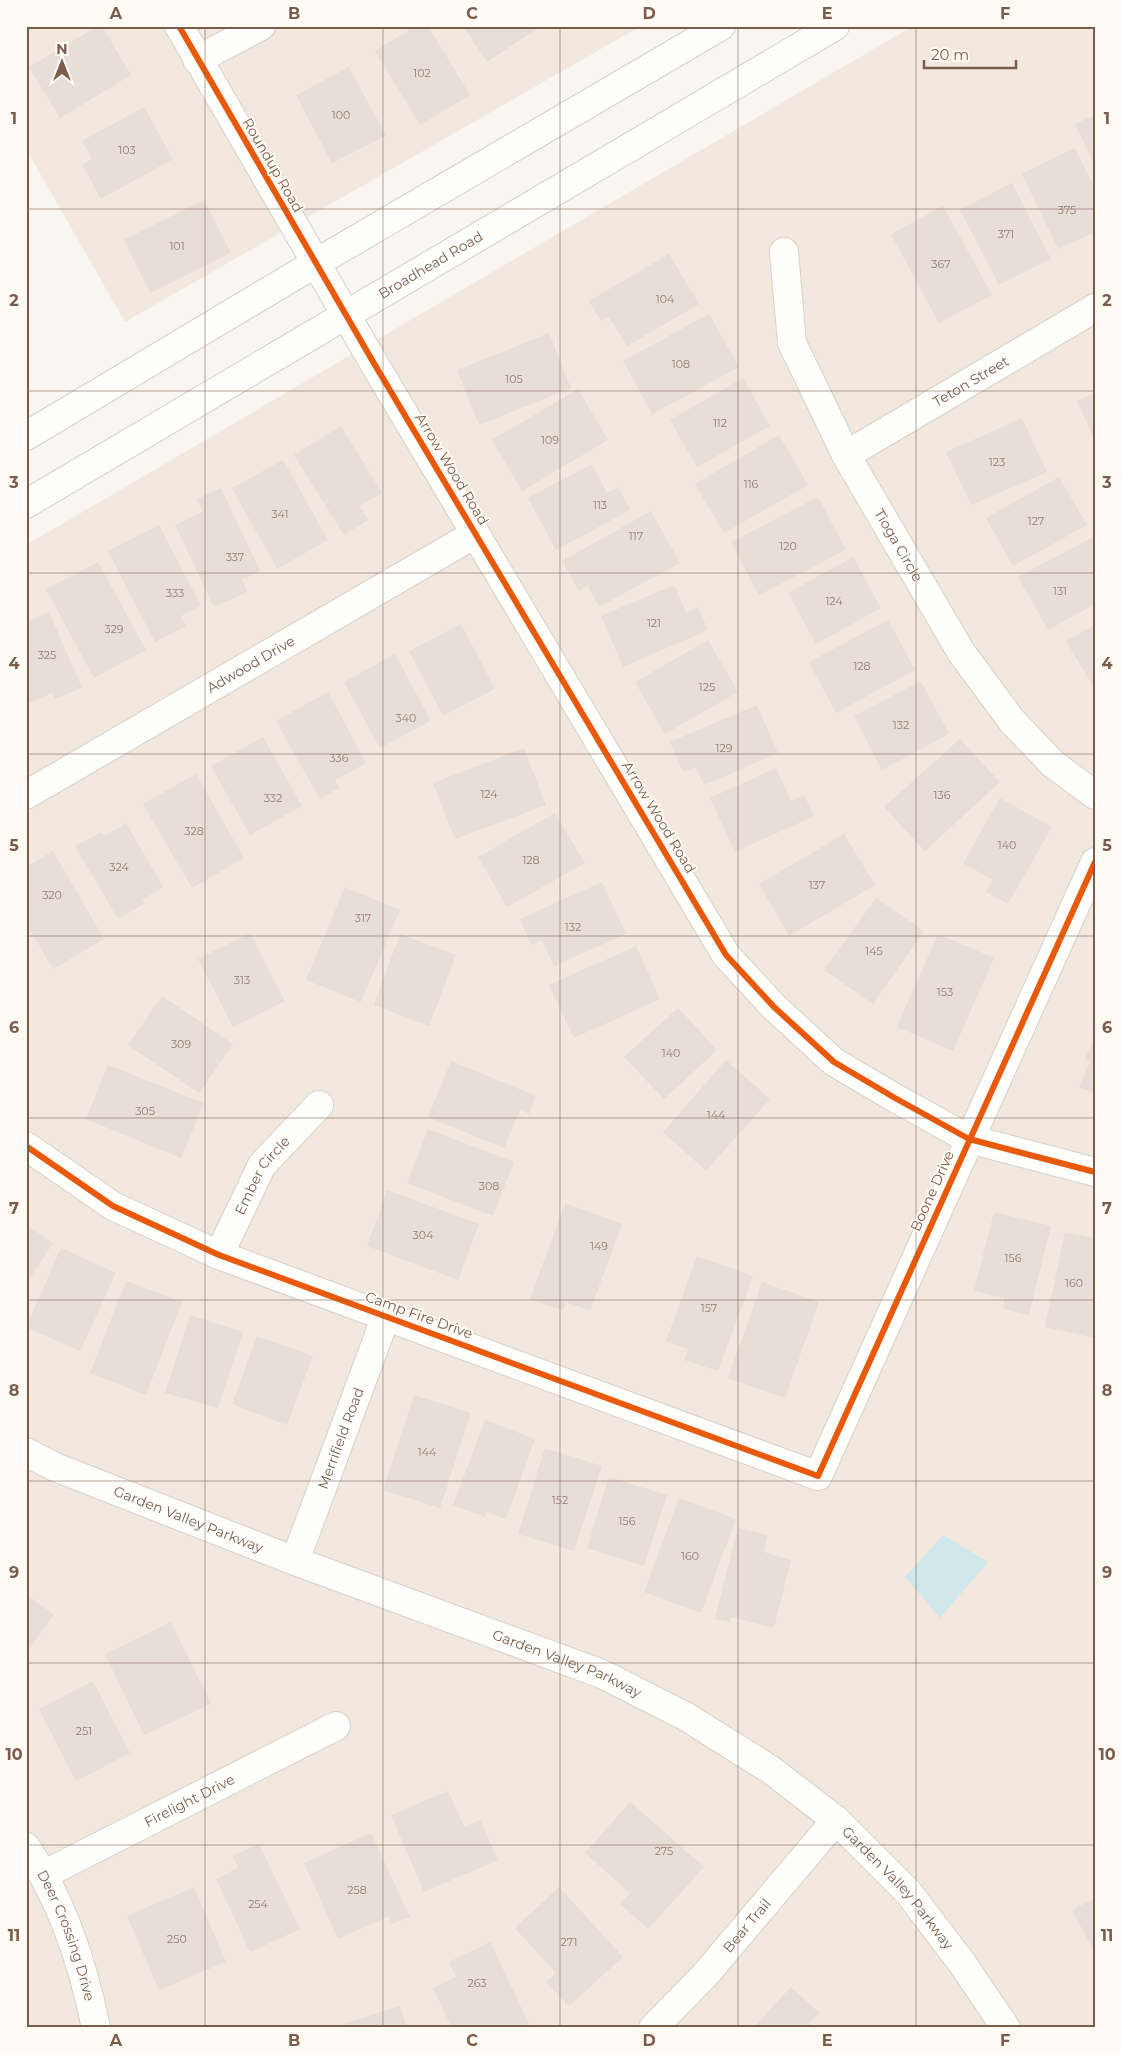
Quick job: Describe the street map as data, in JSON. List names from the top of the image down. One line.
{"streets":{"street":["Roundup Road","Broadhead Road","Teton Street","Arrow Wood Road","Tioga Circle","Adwood Drive","Ember Circle","Boone Drive","Camp Fire Drive","Merrifield Road","Garden Valley Parkway","Firelight Drive","Bear Trail","Deer Crossing Drive"]},"crossings":[["Roundup Road","Broadhead Road"],["Roundup Road","Arrow Wood Road"],["Broadhead Road","Arrow Wood Road"],["Teton Street","Tioga Circle"],["Arrow Wood Road","Adwood Drive"],["Arrow Wood Road","Boone Drive"],["Ember Circle","Camp Fire Drive"],["Boone Drive","Camp Fire Drive"],["Camp Fire Drive","Merrifield Road"],["Merrifield Road","Garden Valley Parkway"],["Garden Valley Parkway","Bear Trail"],["Firelight Drive","Deer Crossing Drive"]],"house_numbers":["102","100","103","375","371","101","367","104","108","105","112","109","123","116","113","341","127","117","120","337","131","333","124","121","329","325","128","125","340","132","129","336","124","136","332","328","140","128","324","137","320","317","132","145","313","153","309","140","305","144","308","304","149","156","160","157","144","152","156","160","251","275","258","254","250","271","263"],"scale_bar":"20 m","north":"top","grid":{"columns":["A","B","C","D","E","F"],"rows":["1","2","3","4","5","6","7","8","9","10","11"]}}
